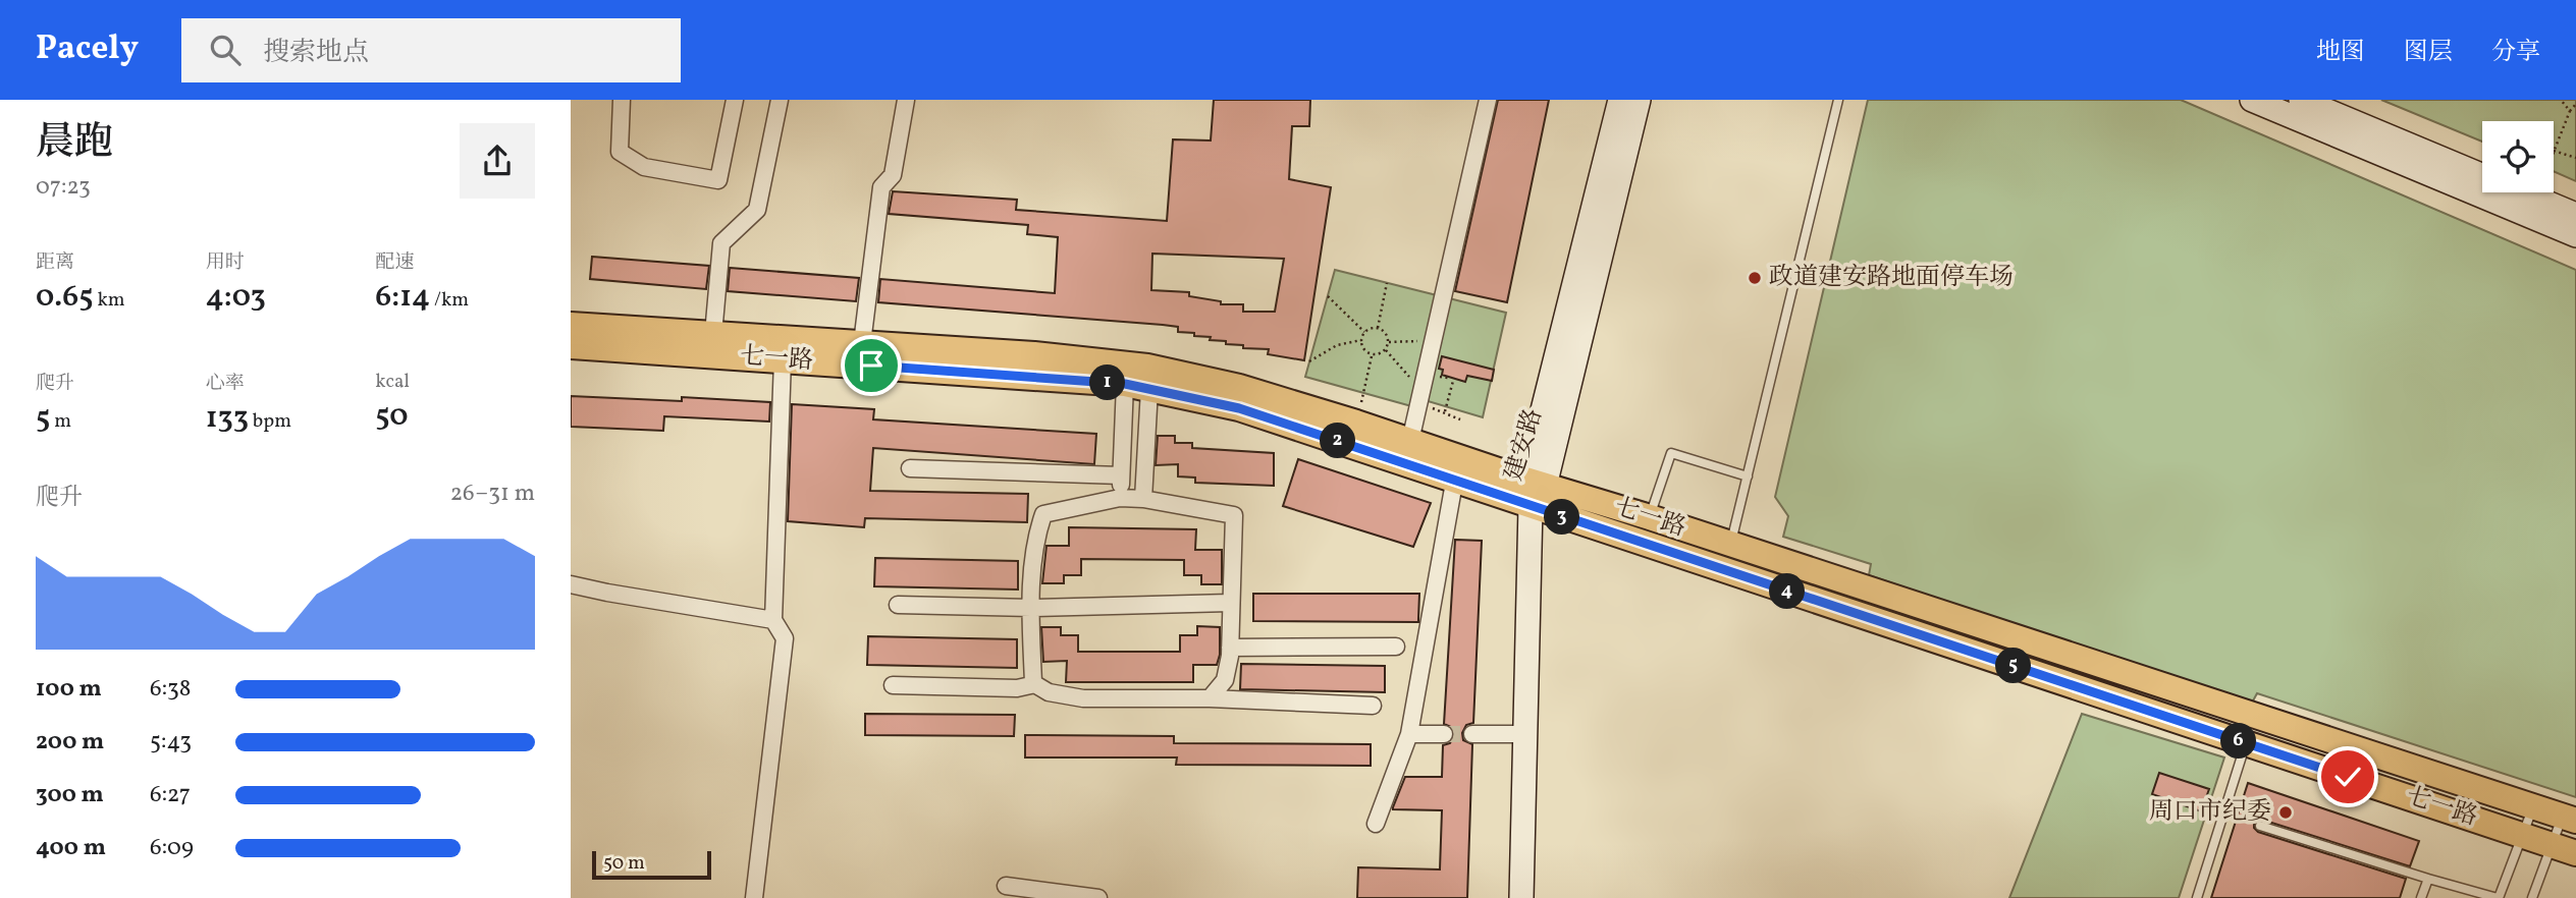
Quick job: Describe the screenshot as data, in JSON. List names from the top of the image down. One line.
{"streets":{"main road":["七一路"],"street":["建安路"]},"crossings":[["七一路","建安路"]],"places":["政道建安路地面停车场","周口市纪委"],"scale_bar":"50 m","page":{"header":"Pacely","search":"搜索地点","nav":["地图","图层","分享"],"heading":["晨跑","07:23"],"stats":[["距离","0.65 km"],["用时","4:03"],["配速","6:14 /km"],["爬升","5 m"],["心率","133 bpm"],["kcal","50"]],"pins":["1","2","3","4","5","6"],"chart":["爬升","26–31 m"],"list":[{"name":"100 m","note":"6:38"},{"name":"200 m","note":"5:43"},{"name":"300 m","note":"6:27"},{"name":"400 m","note":"6:09"}],"scale":"50 m"}}
